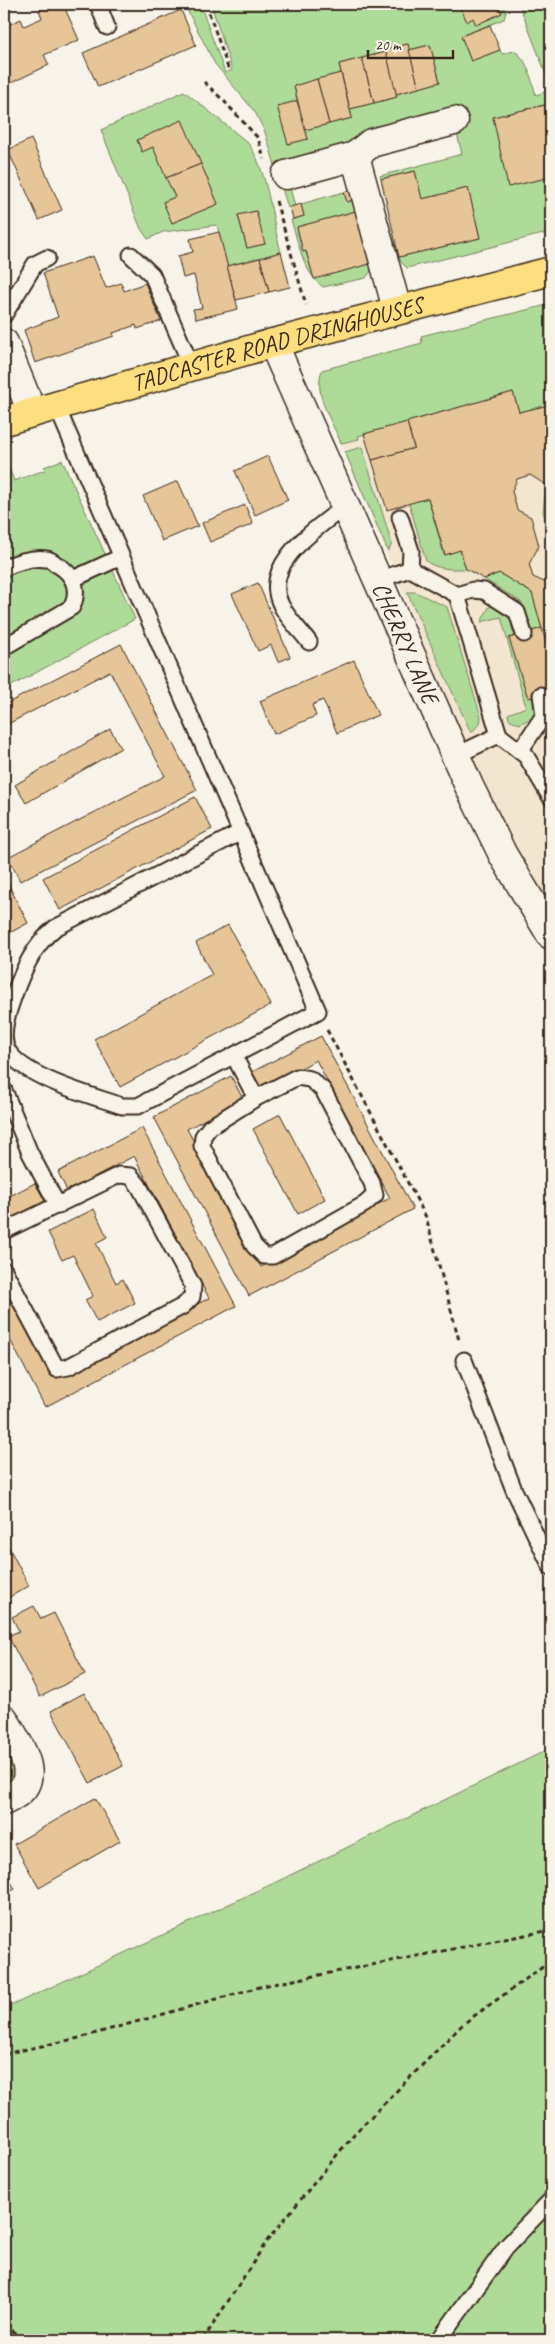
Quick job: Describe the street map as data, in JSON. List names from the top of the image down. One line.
{"streets":{"main road":["TADCASTER ROAD DRINGHOUSES"],"street":["CHERRY LANE"]},"crossings":[["TADCASTER ROAD DRINGHOUSES","CHERRY LANE"]],"scale_bar":"20 m"}
